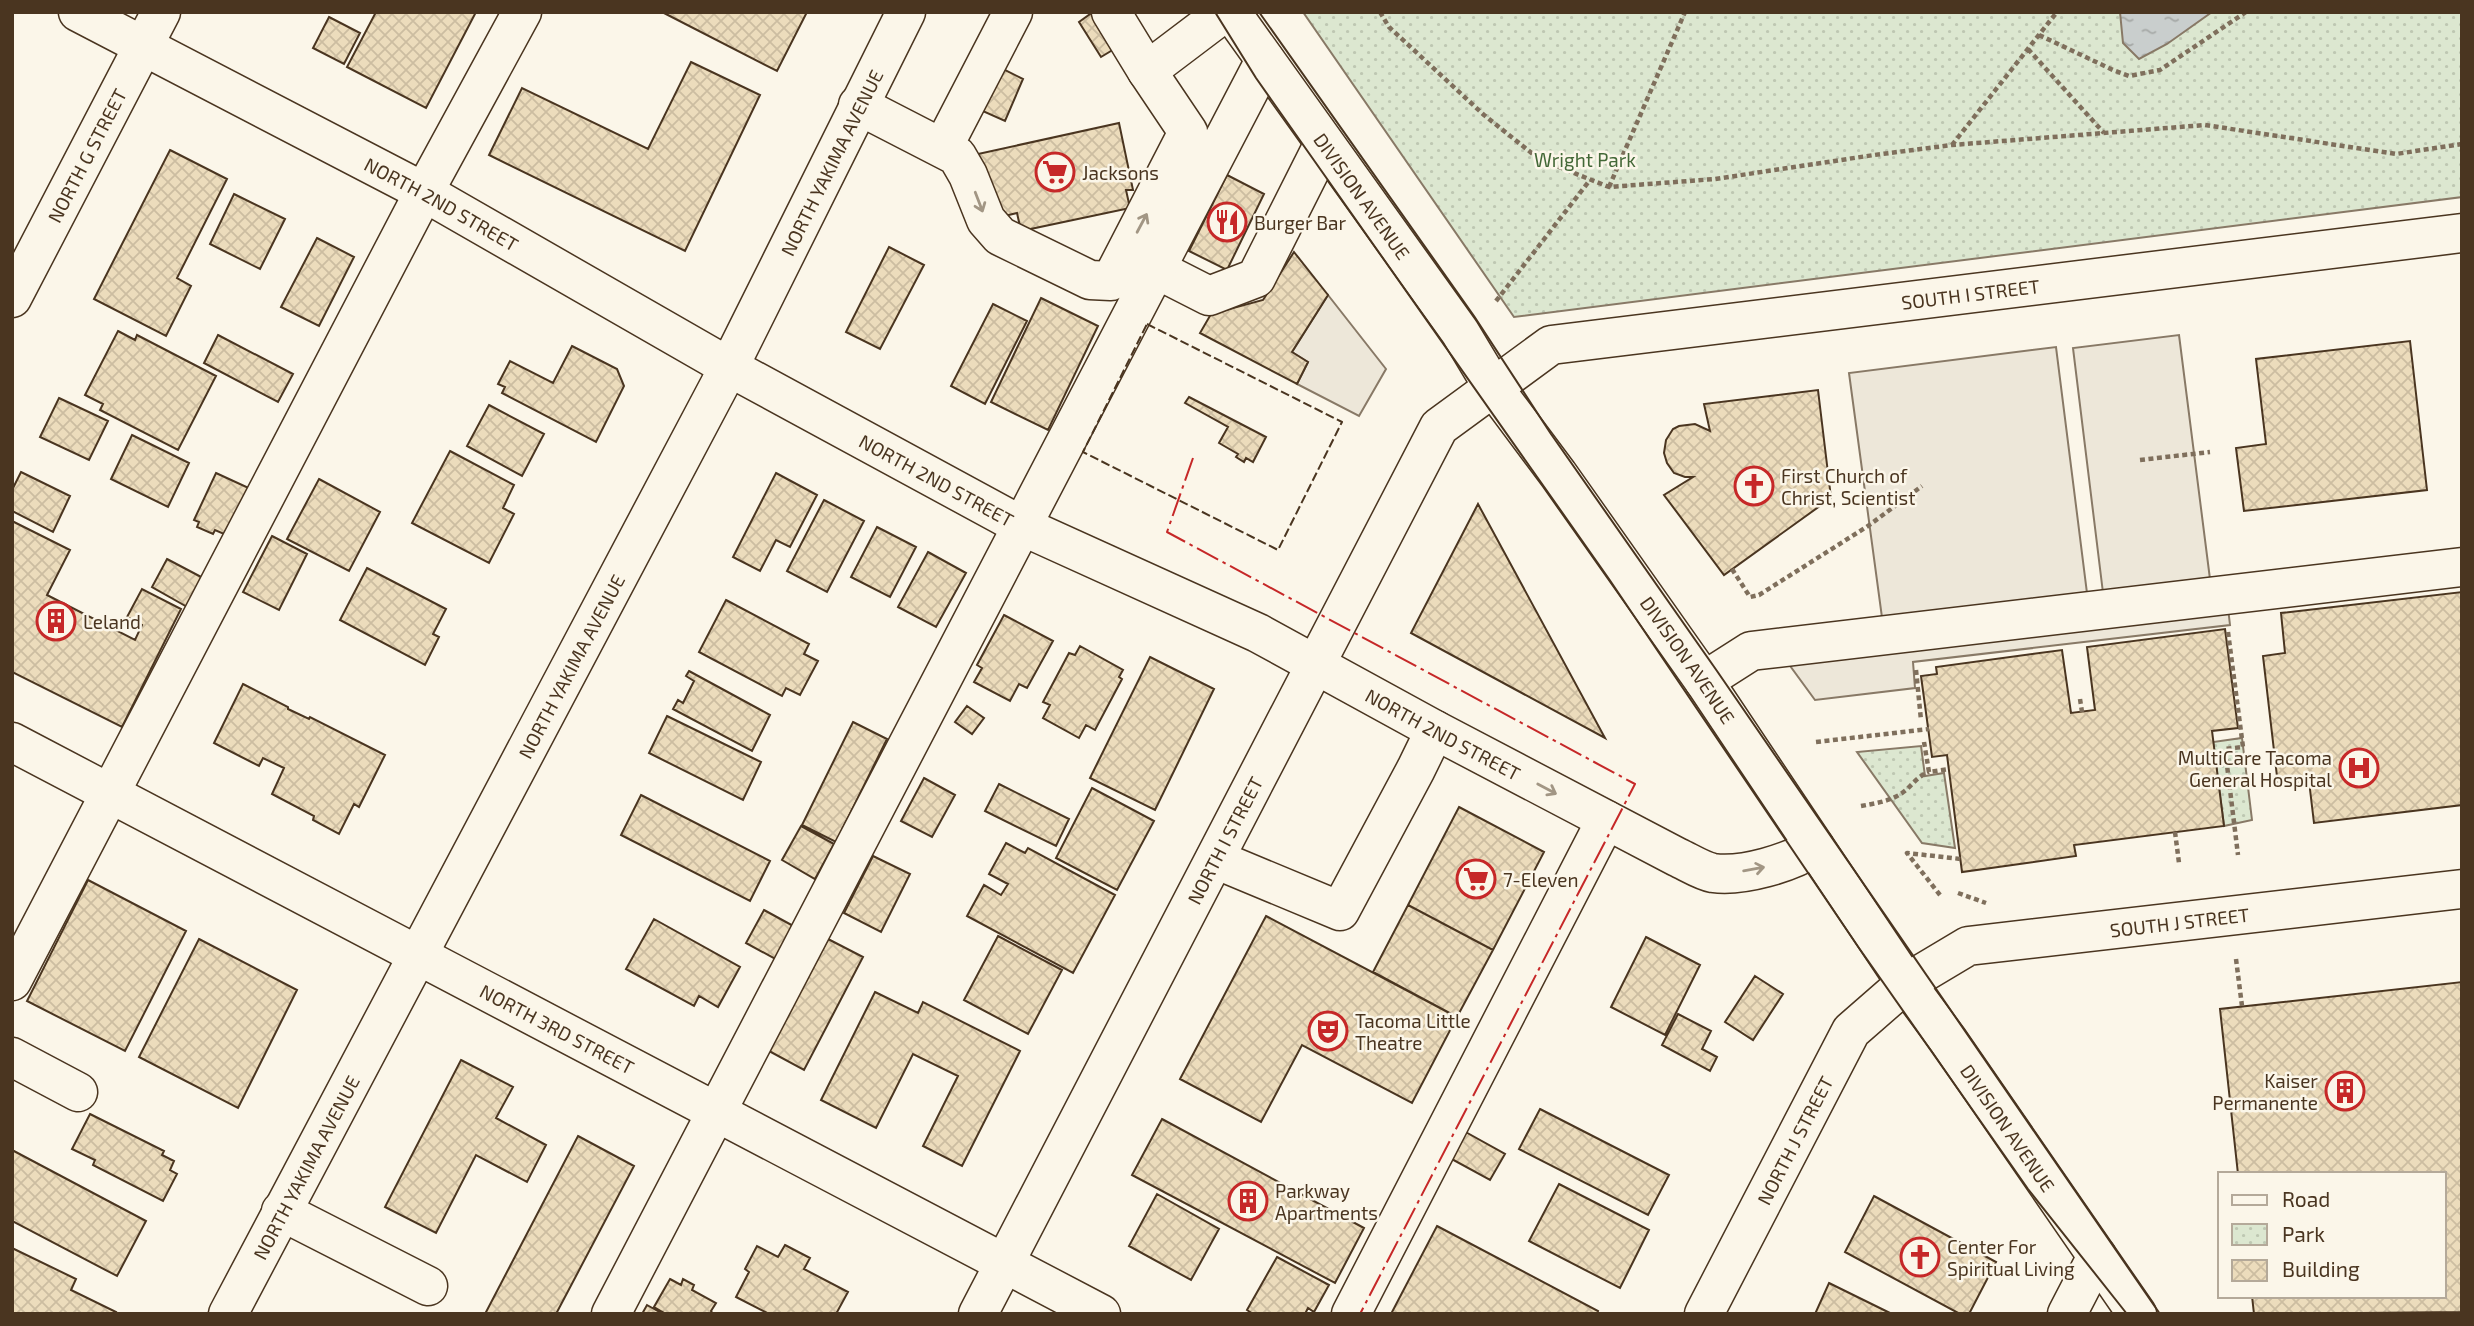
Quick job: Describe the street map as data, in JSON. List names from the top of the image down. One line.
{"streets":{"street":["NORTH G STREET","NORTH YAKIMA AVENUE","DIVISION AVENUE","NORTH 2ND STREET","SOUTH I STREET","NORTH I STREET","SOUTH J STREET","NORTH 3RD STREET","NORTH J STREET"]},"crossings":[["NORTH G STREET","NORTH 2ND STREET"],["NORTH YAKIMA AVENUE","NORTH 2ND STREET"],["NORTH YAKIMA AVENUE","NORTH 3RD STREET"],["DIVISION AVENUE","NORTH 2ND STREET"],["DIVISION AVENUE","SOUTH I STREET"],["DIVISION AVENUE","NORTH I STREET"],["DIVISION AVENUE","SOUTH J STREET"],["DIVISION AVENUE","NORTH J STREET"],["NORTH 2ND STREET","NORTH I STREET"],["SOUTH I STREET","NORTH I STREET"],["NORTH I STREET","NORTH 3RD STREET"],["SOUTH J STREET","NORTH J STREET"]],"parks":["Wright Park"],"places":{"supermarket":["Jacksons","7-Eleven"],"restaurant":["Burger Bar"],"church":["First Church of Christ, Scientist","Center For Spiritual Living"],"building":["Leland","Kaiser Permanente","Parkway Apartments"],"hospital":["MultiCare Tacoma General Hospital"],"theatre":["Tacoma Little Theatre"]},"legend":["Road","Park","Building"]}
